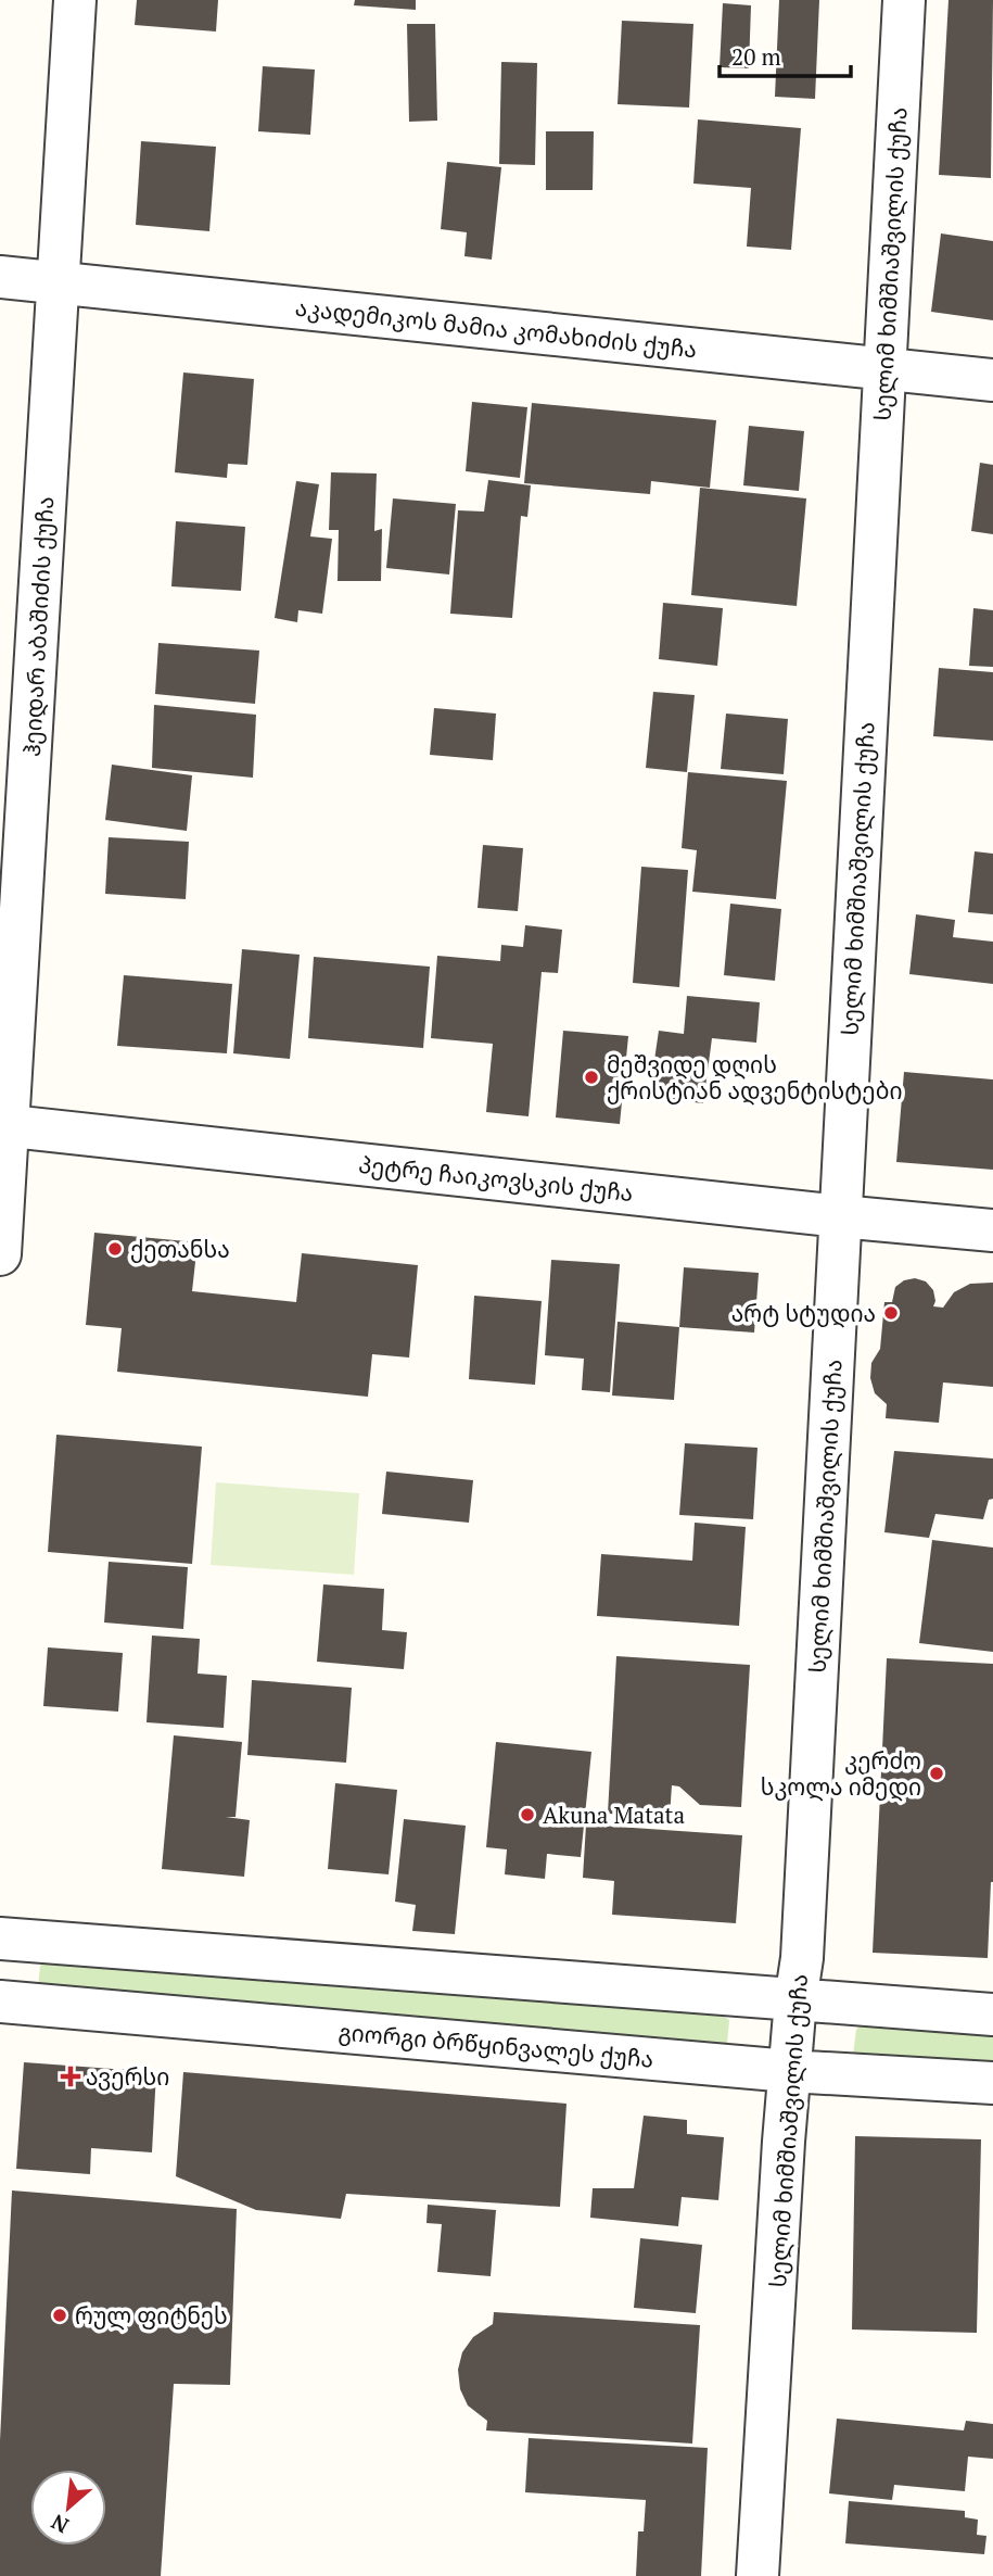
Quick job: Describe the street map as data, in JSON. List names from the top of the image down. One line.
{"streets":{"street":["სელიმ ხიმშიაშვილის ქუჩა","აკადემიკოს მამია კომახიძის ქუჩა","ჰეიდარ აბაშიძის ქუჩა","პეტრე ჩაიკოვსკის ქუჩა","გიორგი ბრწყინვალეს ქუჩა"]},"crossings":[["სელიმ ხიმშიაშვილის ქუჩა","აკადემიკოს მამია კომახიძის ქუჩა"],["სელიმ ხიმშიაშვილის ქუჩა","პეტრე ჩაიკოვსკის ქუჩა"],["სელიმ ხიმშიაშვილის ქუჩა","გიორგი ბრწყინვალეს ქუჩა"],["აკადემიკოს მამია კომახიძის ქუჩა","ჰეიდარ აბაშიძის ქუჩა"],["ჰეიდარ აბაშიძის ქუჩა","პეტრე ჩაიკოვსკის ქუჩა"]],"places":{"other":["მეშვიდე დღის ქრისტიან ადვენტისტები","ქეთანსა","არტ სტუდია","კერძო სკოლა იმედი","Akuna Matata","რულ ფიტნეს"],"health":["ავერსი"]},"scale_bar":"20 m","north":"bottom left"}
